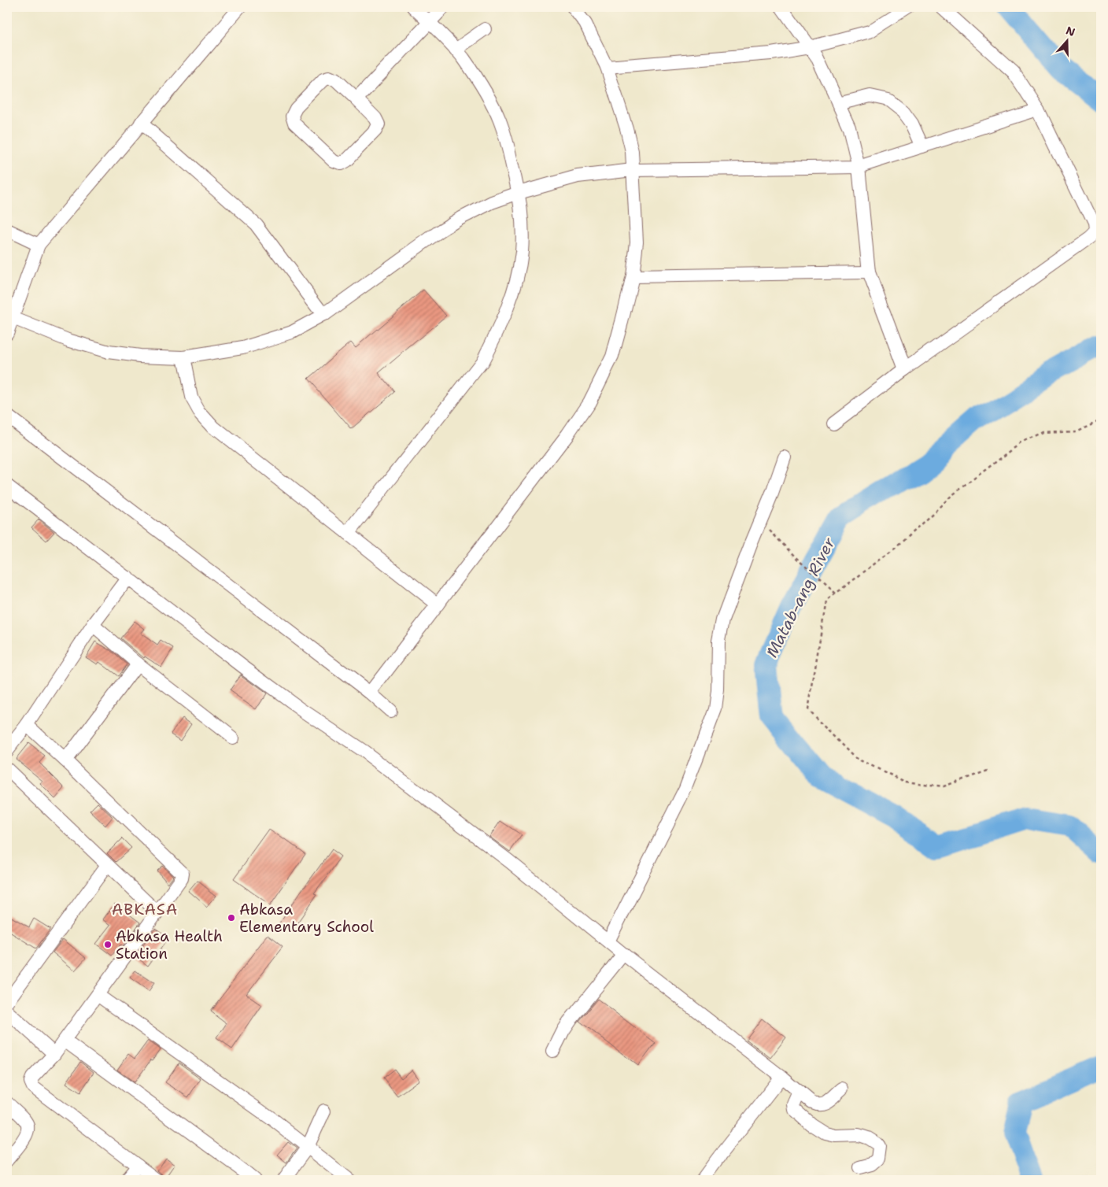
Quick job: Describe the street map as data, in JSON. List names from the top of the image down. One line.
{"districts":["ABKASA"],"water":["Matab-ang River"],"places":["Abkasa Elementary School","Abkasa Health Station"],"north":"top"}
